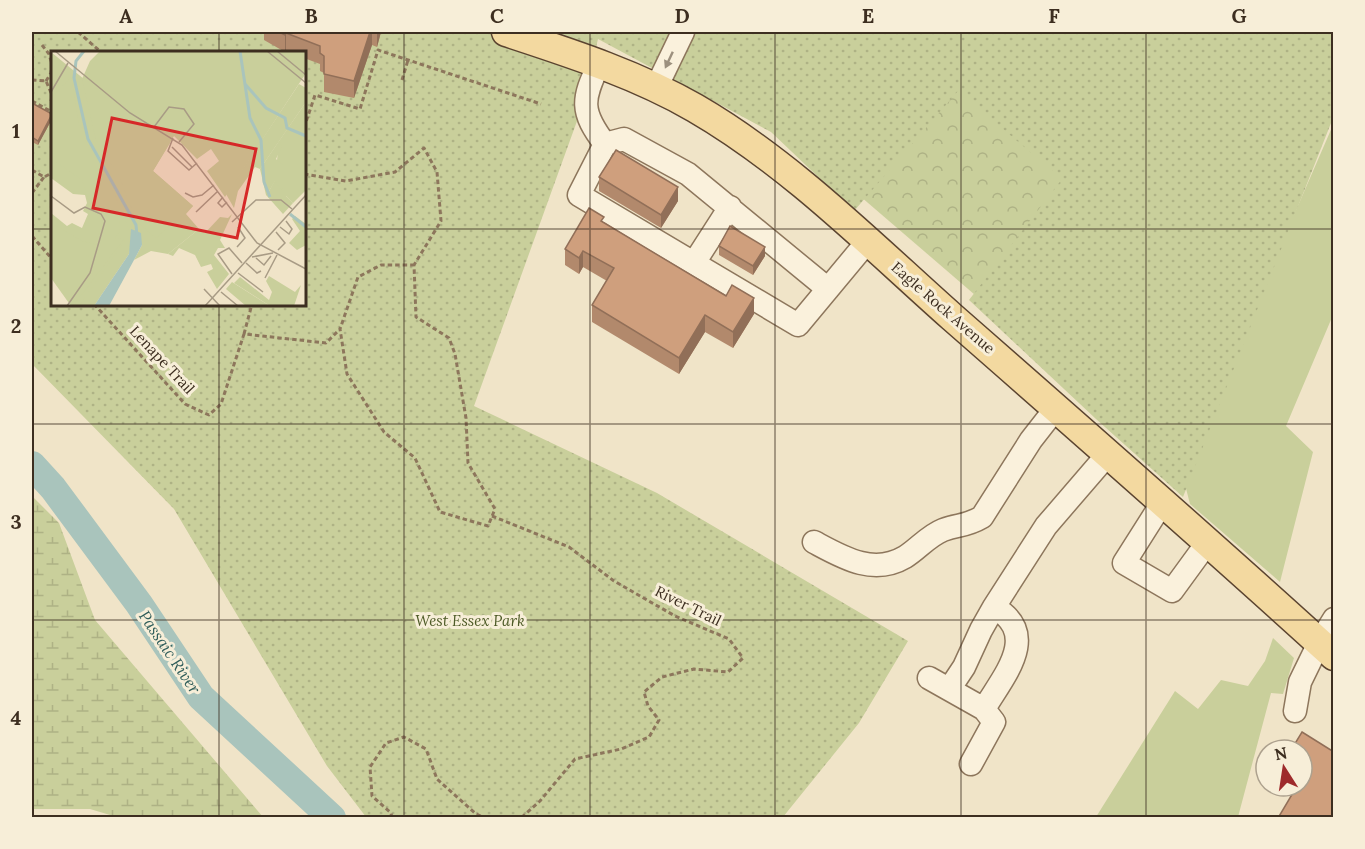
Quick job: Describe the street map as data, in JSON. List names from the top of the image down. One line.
{"streets":{"main road":["Eagle Rock Avenue"],"path":["Lenape Trail","River Trail"]},"water":["Passaic River"],"parks":["West Essex Park"],"north":"top","grid":{"columns":["A","B","C","D","E","F","G"],"rows":["1","2","3","4"]}}
